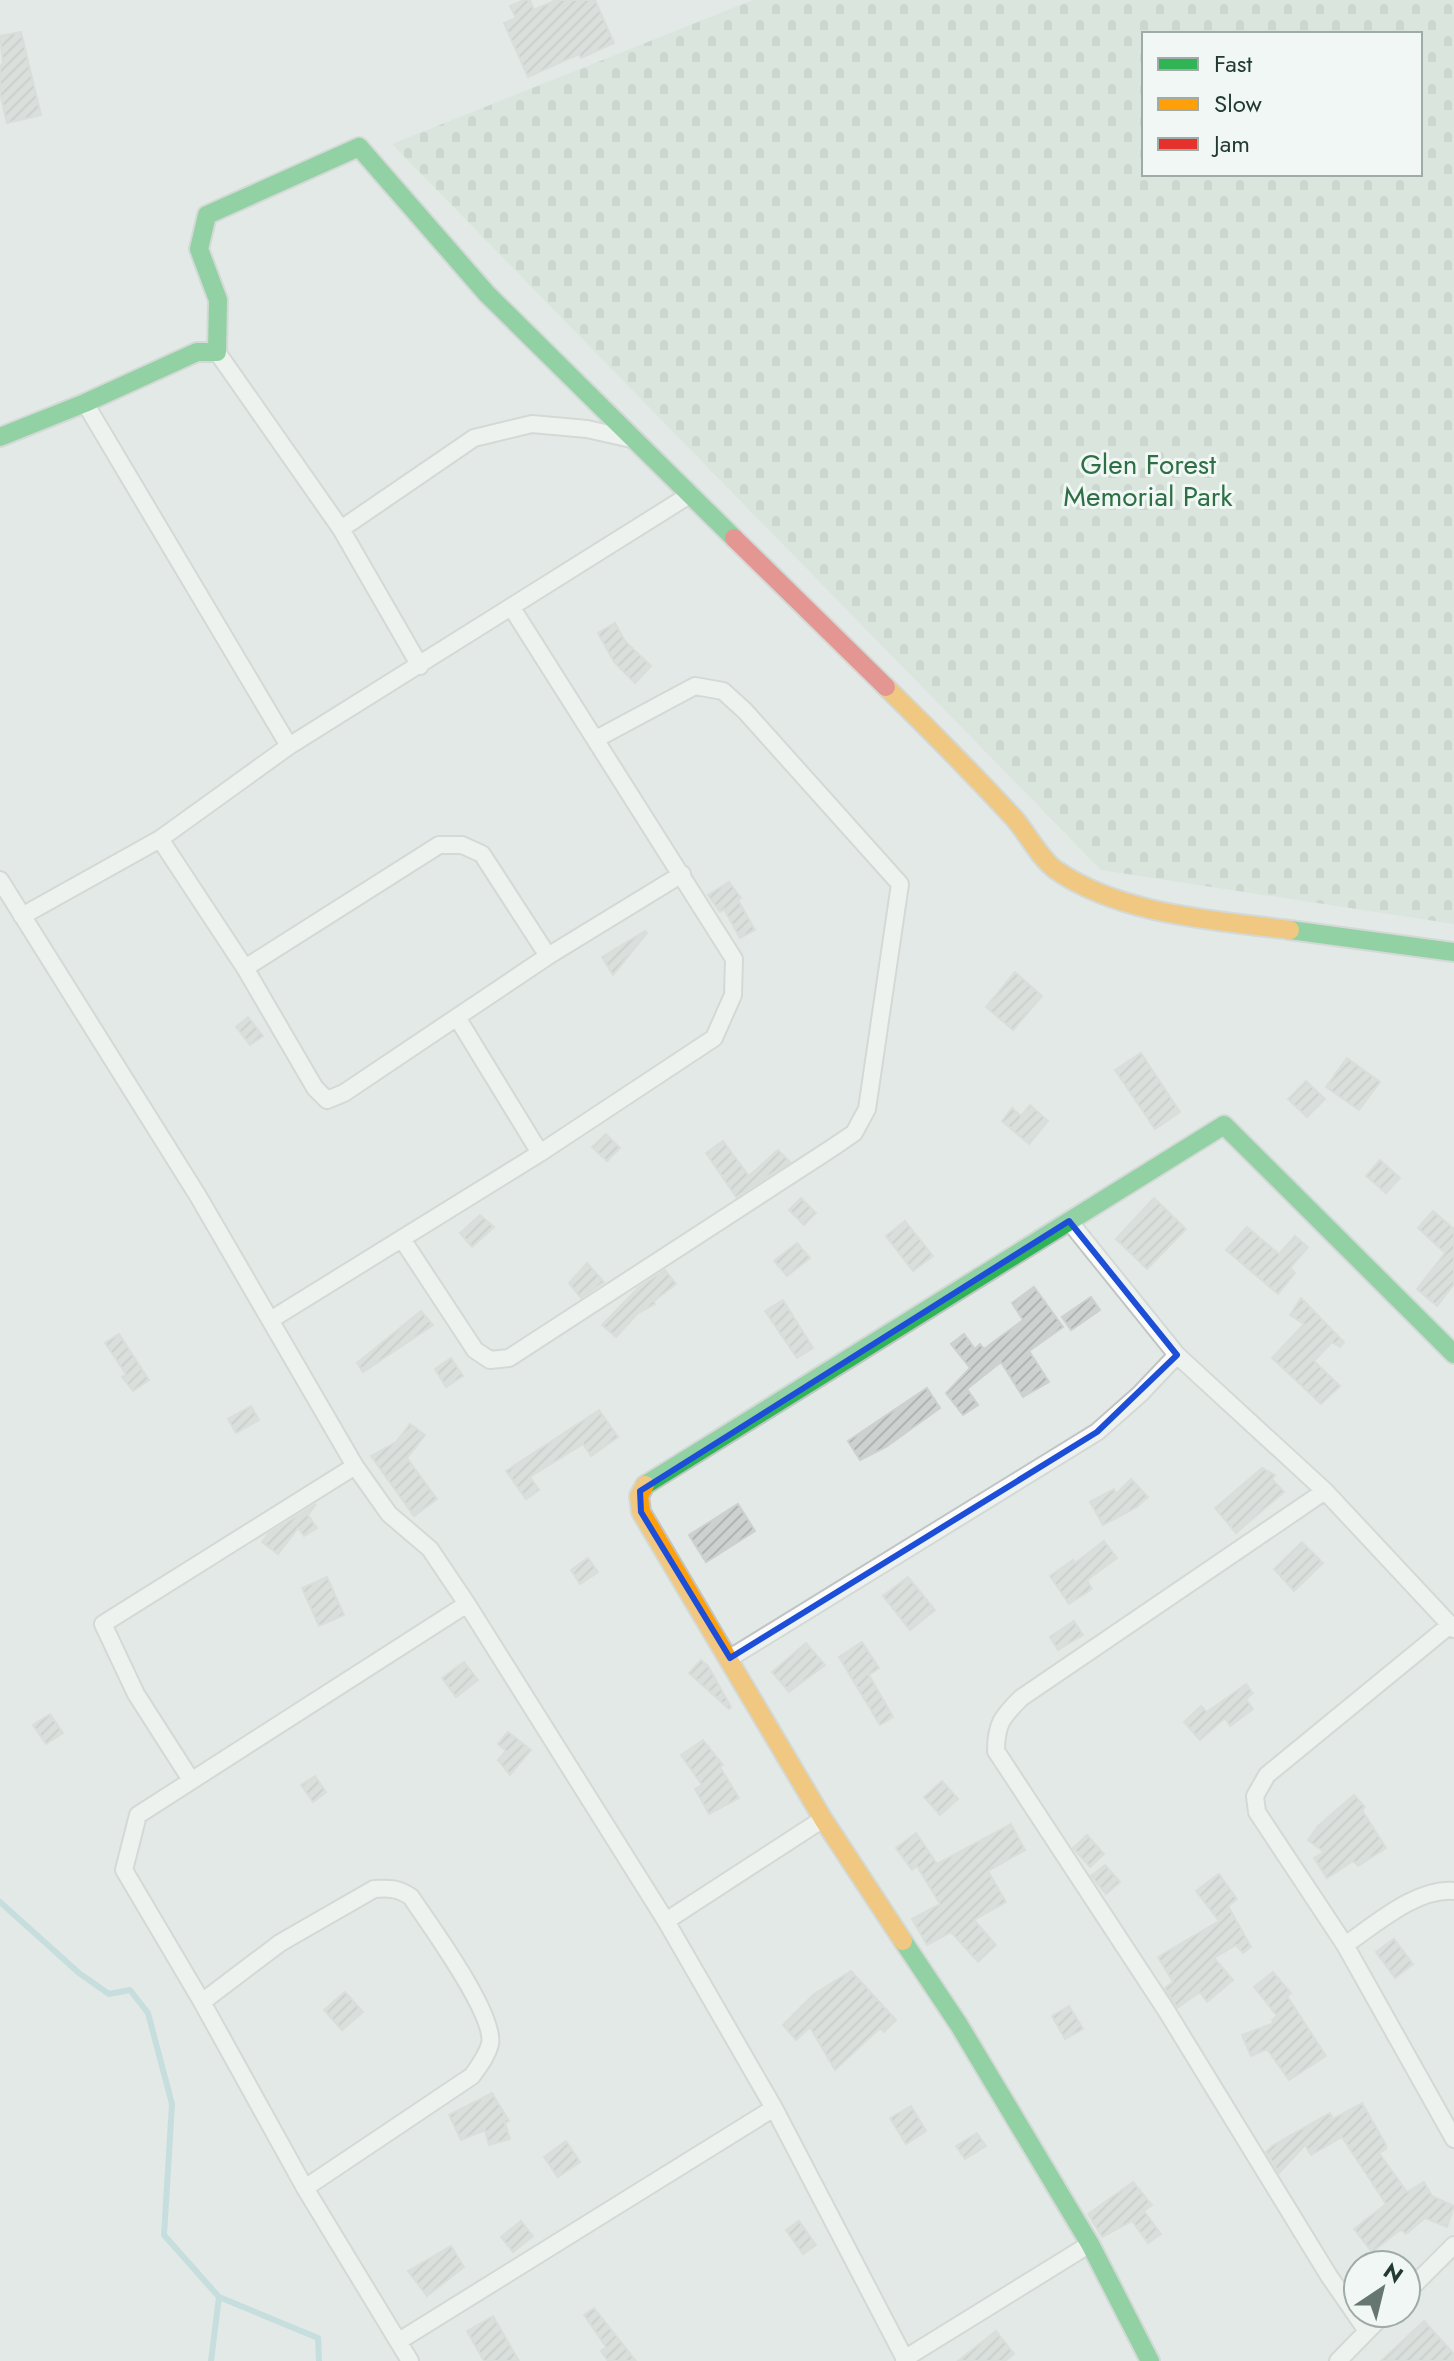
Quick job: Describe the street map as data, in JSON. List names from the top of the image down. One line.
{"parks":["Glen Forest Memorial Park"],"legend":["Fast","Slow","Jam"],"north":"top right"}
